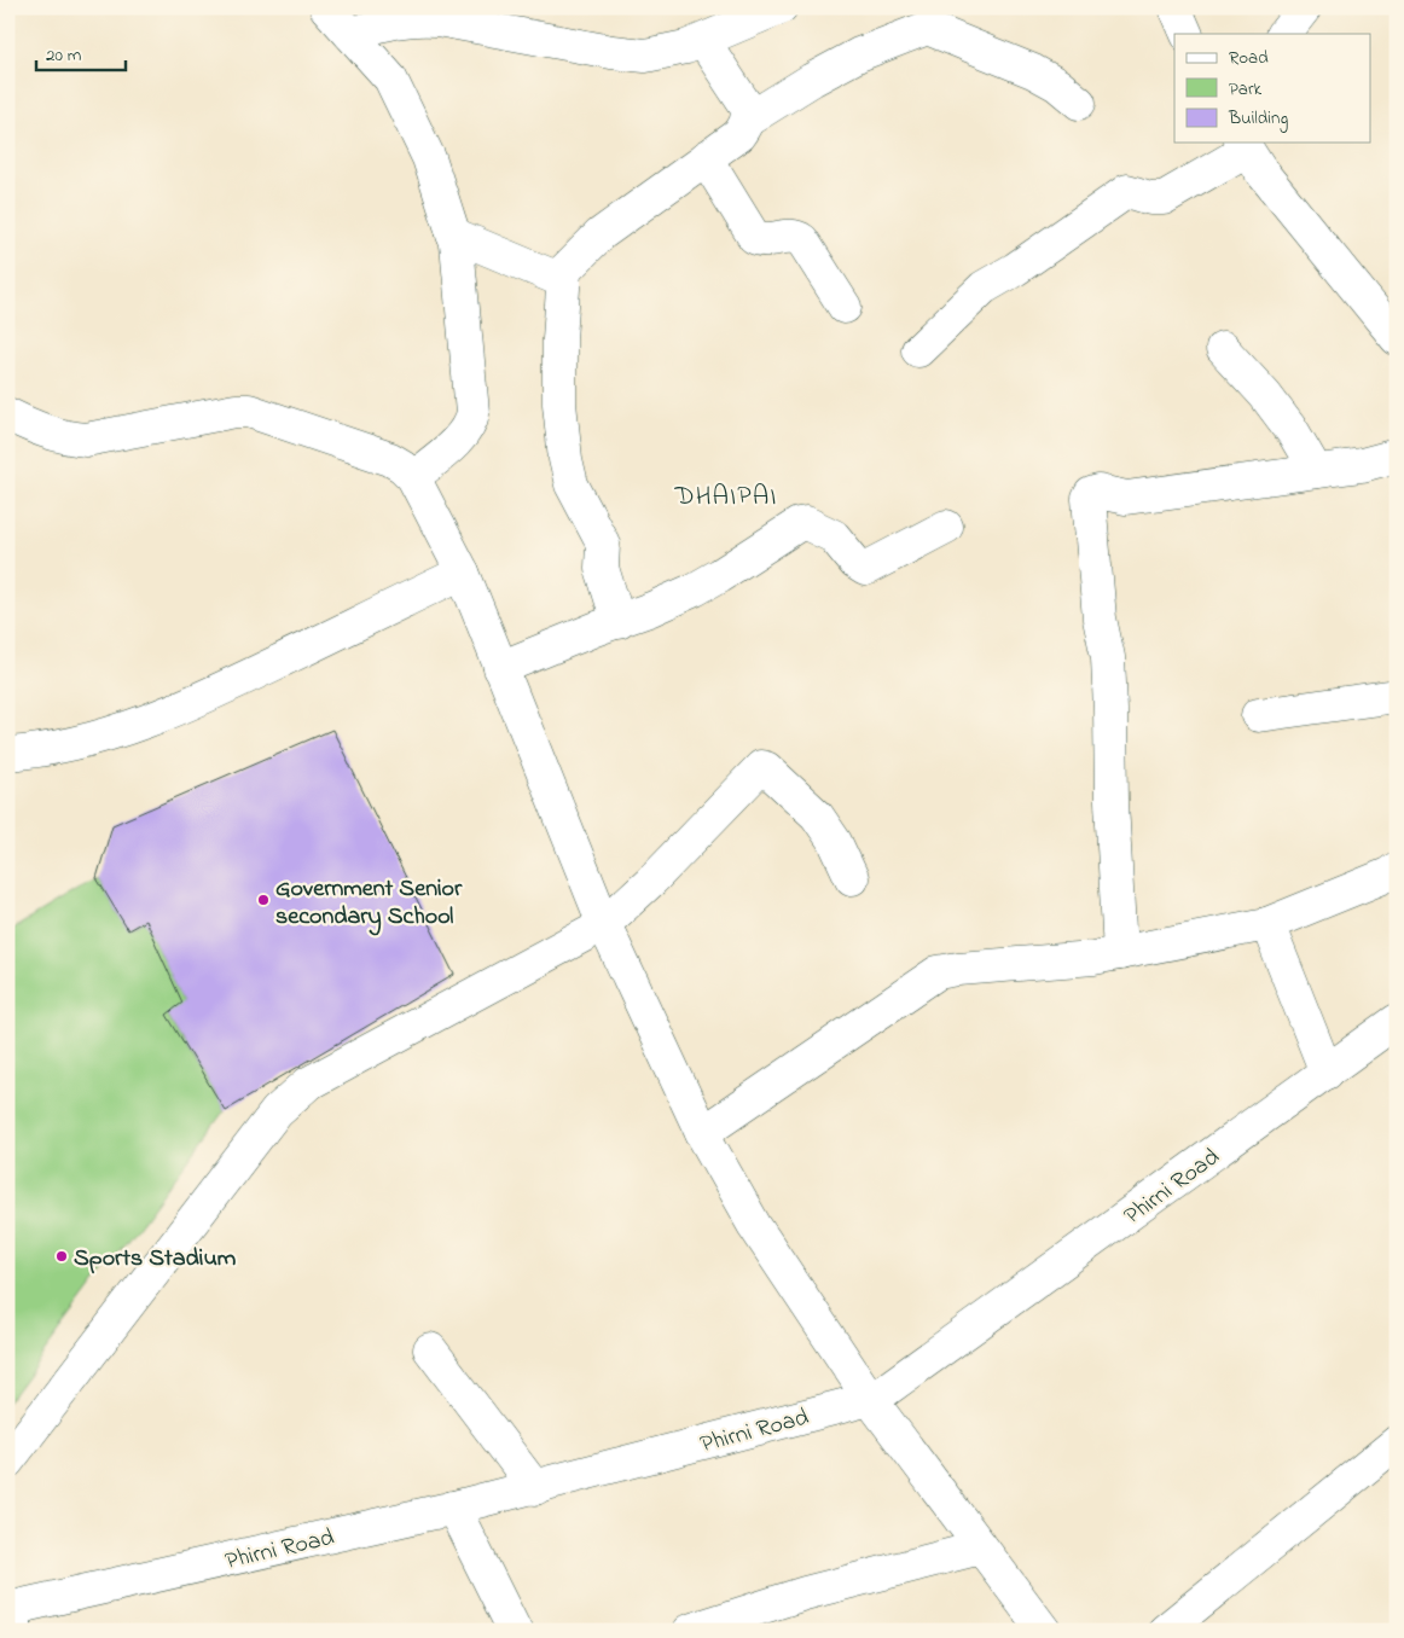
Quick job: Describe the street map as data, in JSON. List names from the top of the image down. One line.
{"streets":{"street":["Phirni Road"]},"districts":["DHAIPAI"],"places":["Government Senior secondary School","Sports Stadium"],"legend":["Road","Park","Building"],"scale_bar":"20 m"}
